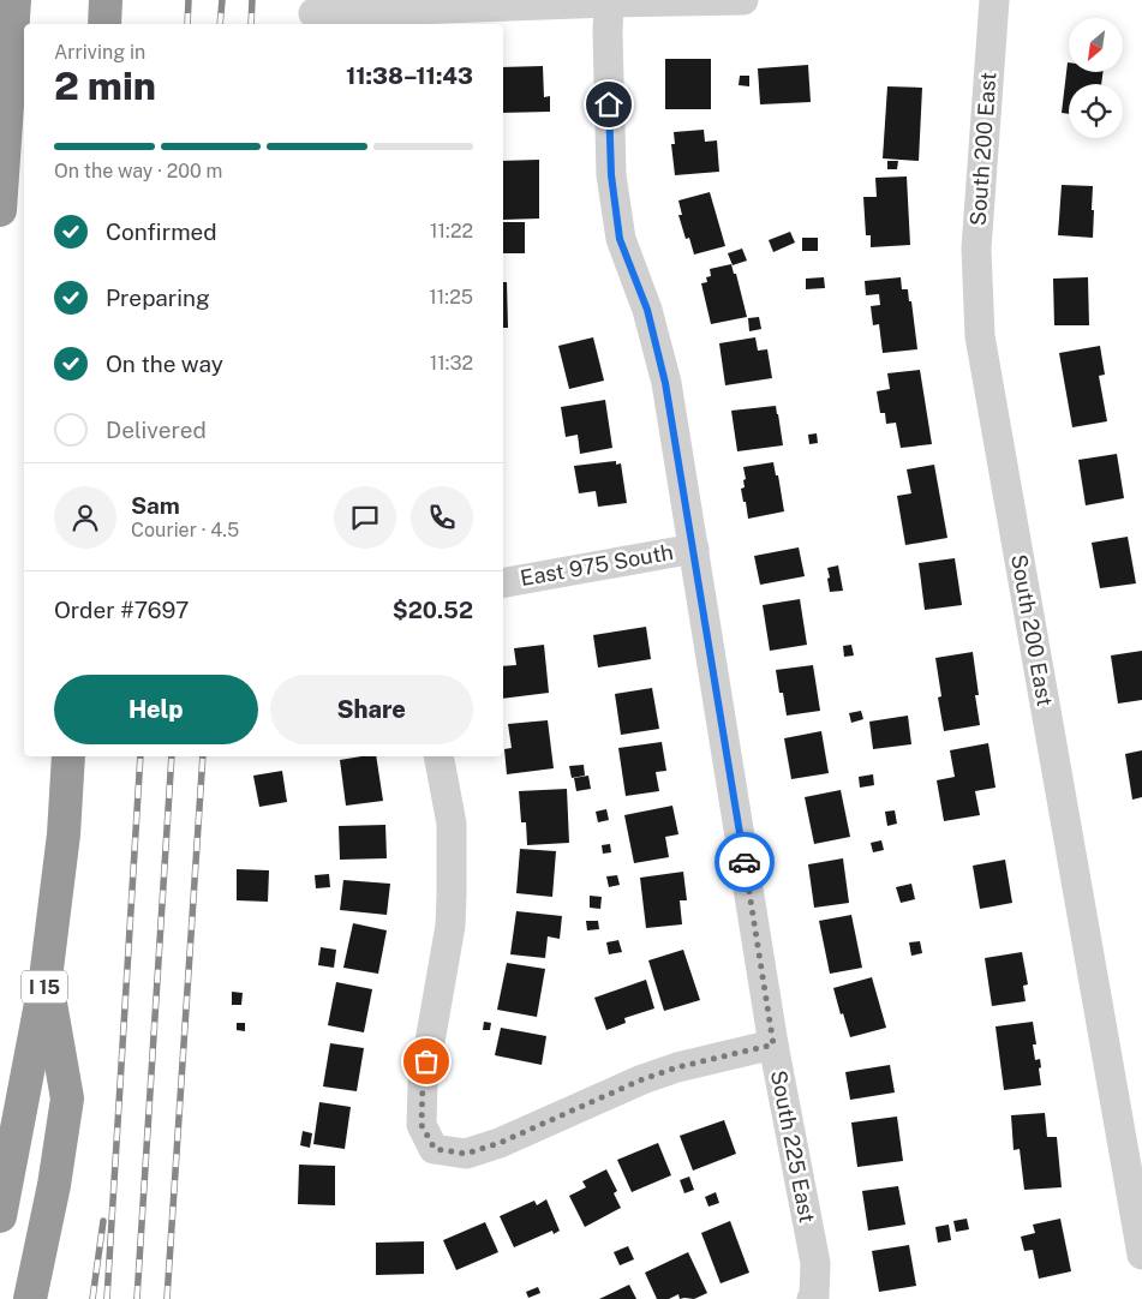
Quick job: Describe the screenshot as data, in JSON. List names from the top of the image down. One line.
{"streets":{"highway":["I 15"],"street":["South 200 East","East 975 South","South 225 East"]},"crossings":[["East 975 South","South 225 East"]],"north":"bottom left","page":{"heading":["2 min","Arriving in","11:38–11:43"],"panel":["Sam","Courier · 4.5","Order #7697","$20.52"],"bar":"On the way · 200 m","list":[["Confirmed","11:22"],["Preparing","11:25"],["On the way","11:32"],"Delivered"],"buttons":["Help","Share"]}}
